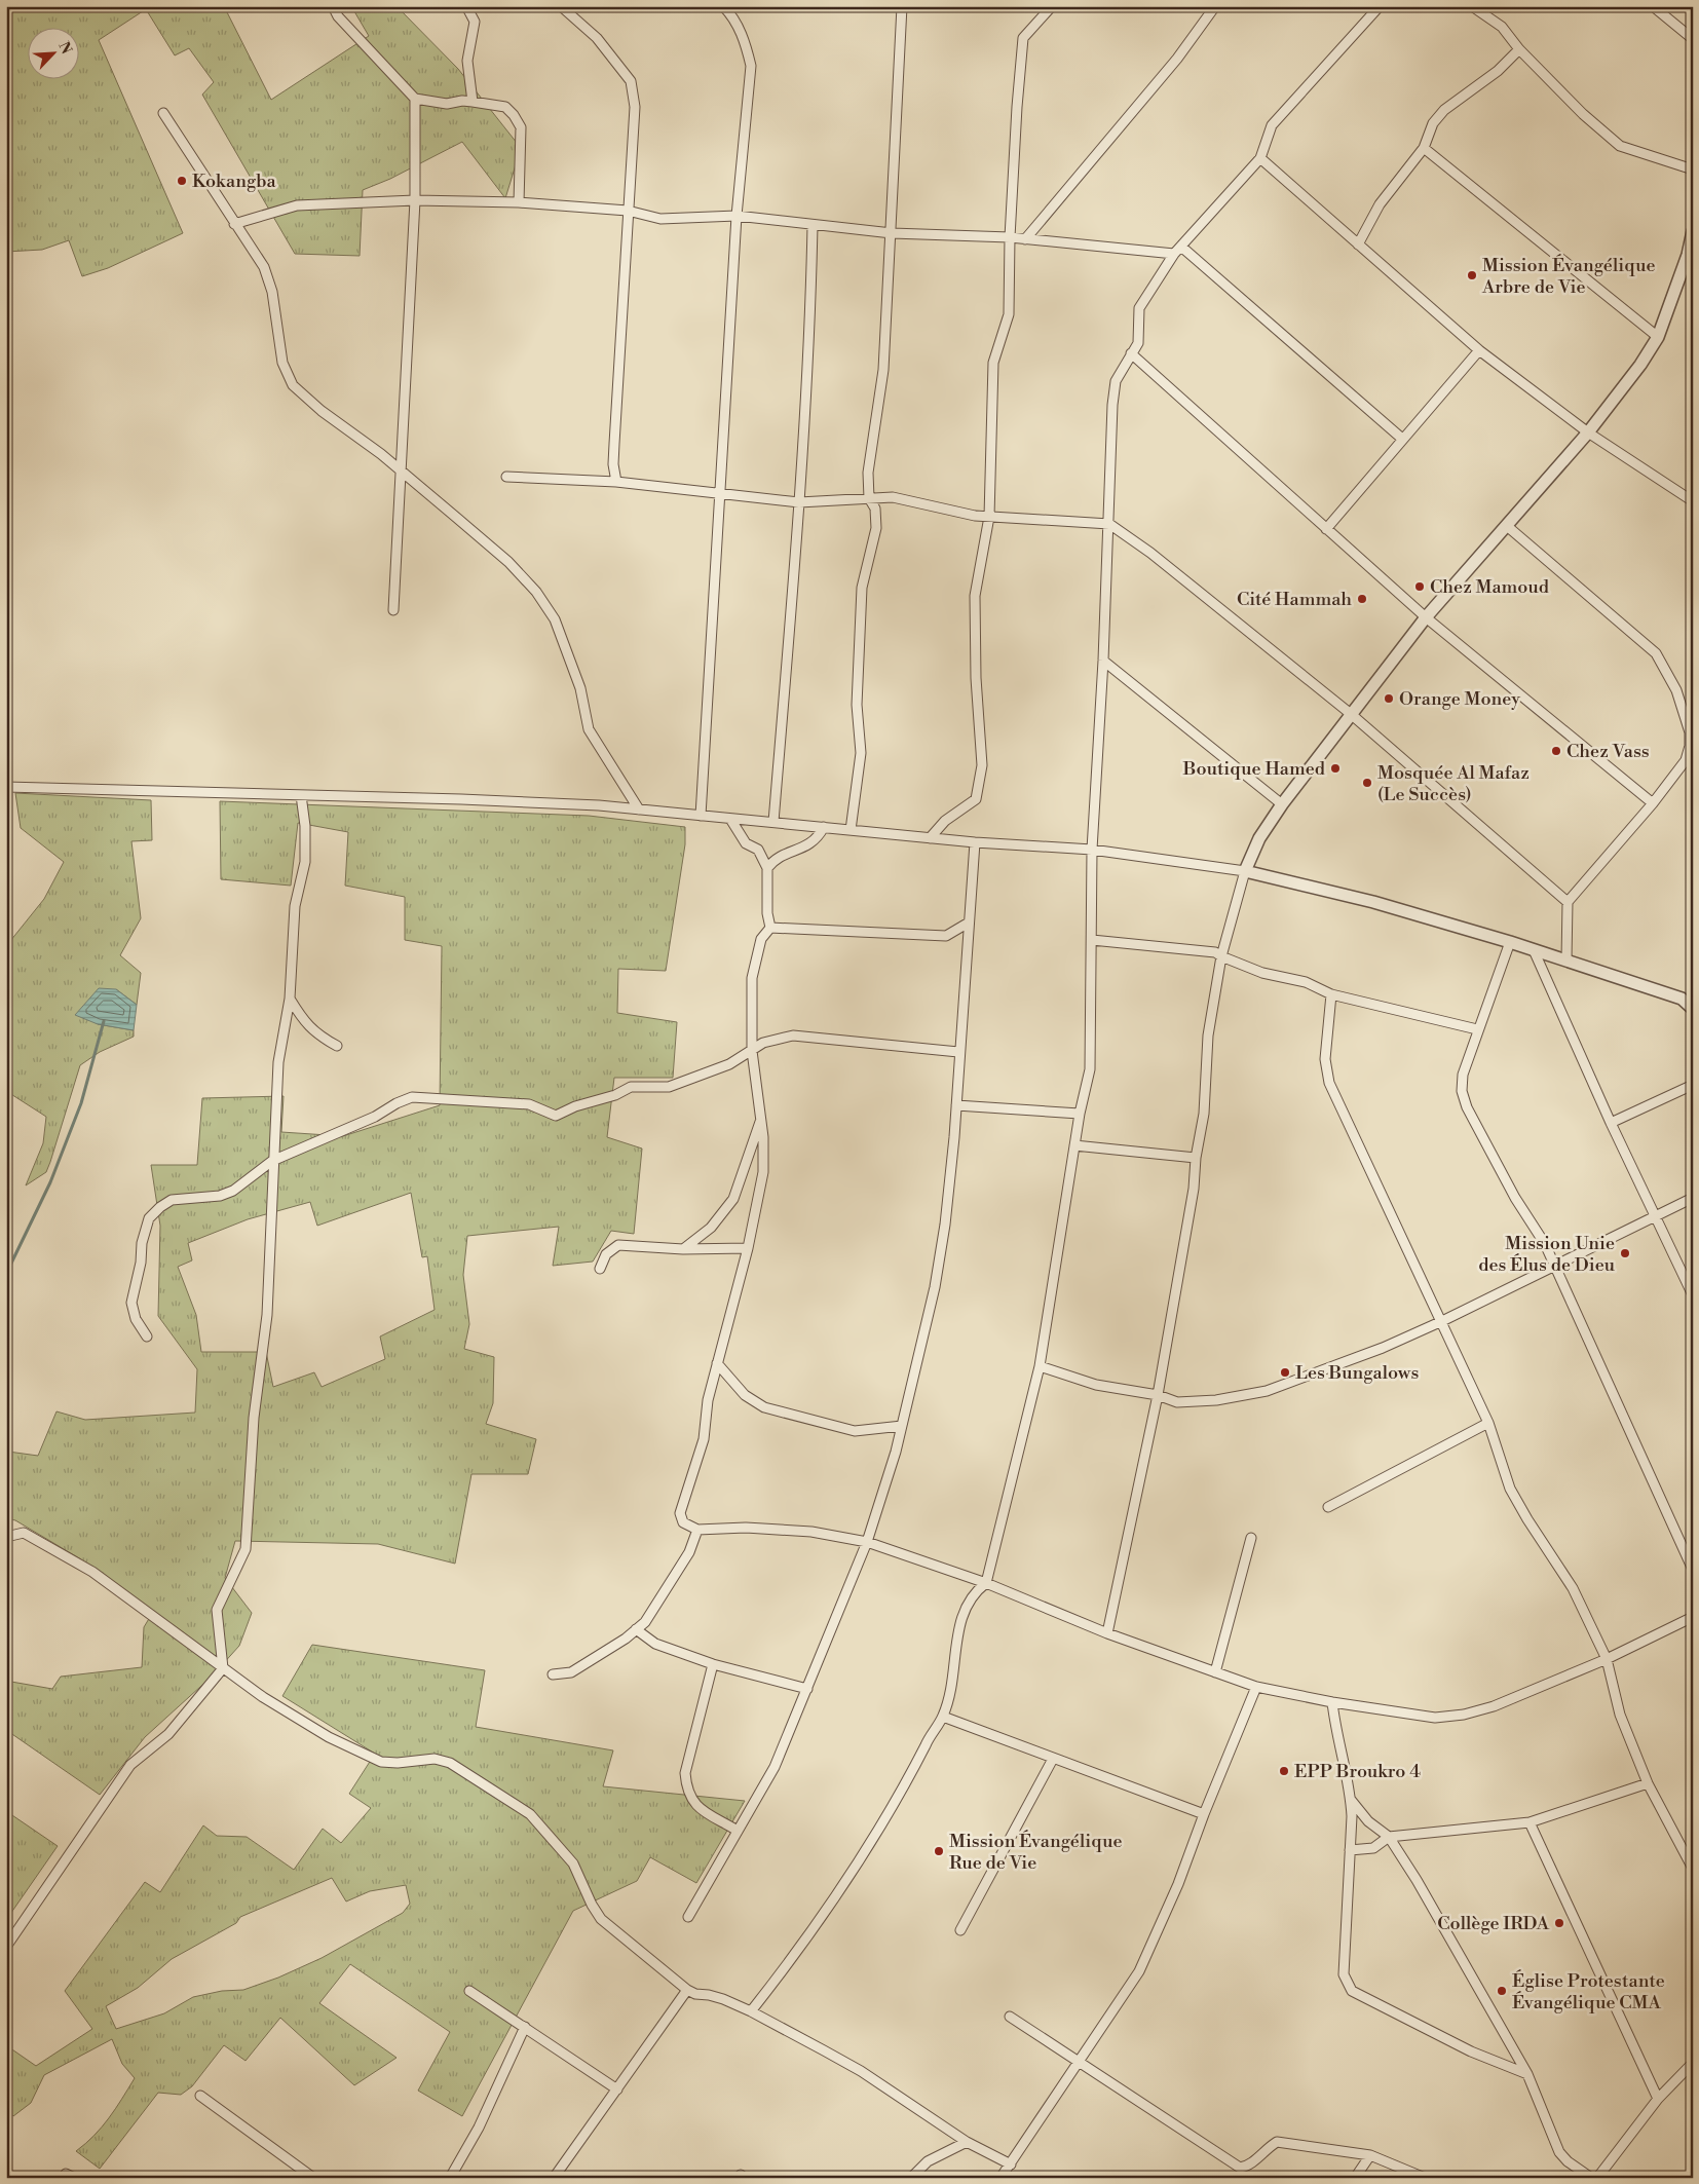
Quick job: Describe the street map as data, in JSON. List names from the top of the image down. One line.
{"places":["Kokangba","Mission Évangélique Arbre de Vie","Chez Mamoud","Cité Hammah","Orange Money","Chez Vass","Boutique Hamed","Mosquée Al Mafaz (Le Succès)","Mission Unie des Élus de Dieu","Les Bungalows","EPP Broukro 4","Mission Évangélique Rue de Vie","Collège IRDA","Église Protestante Évangélique CMA"],"north":"top right"}
